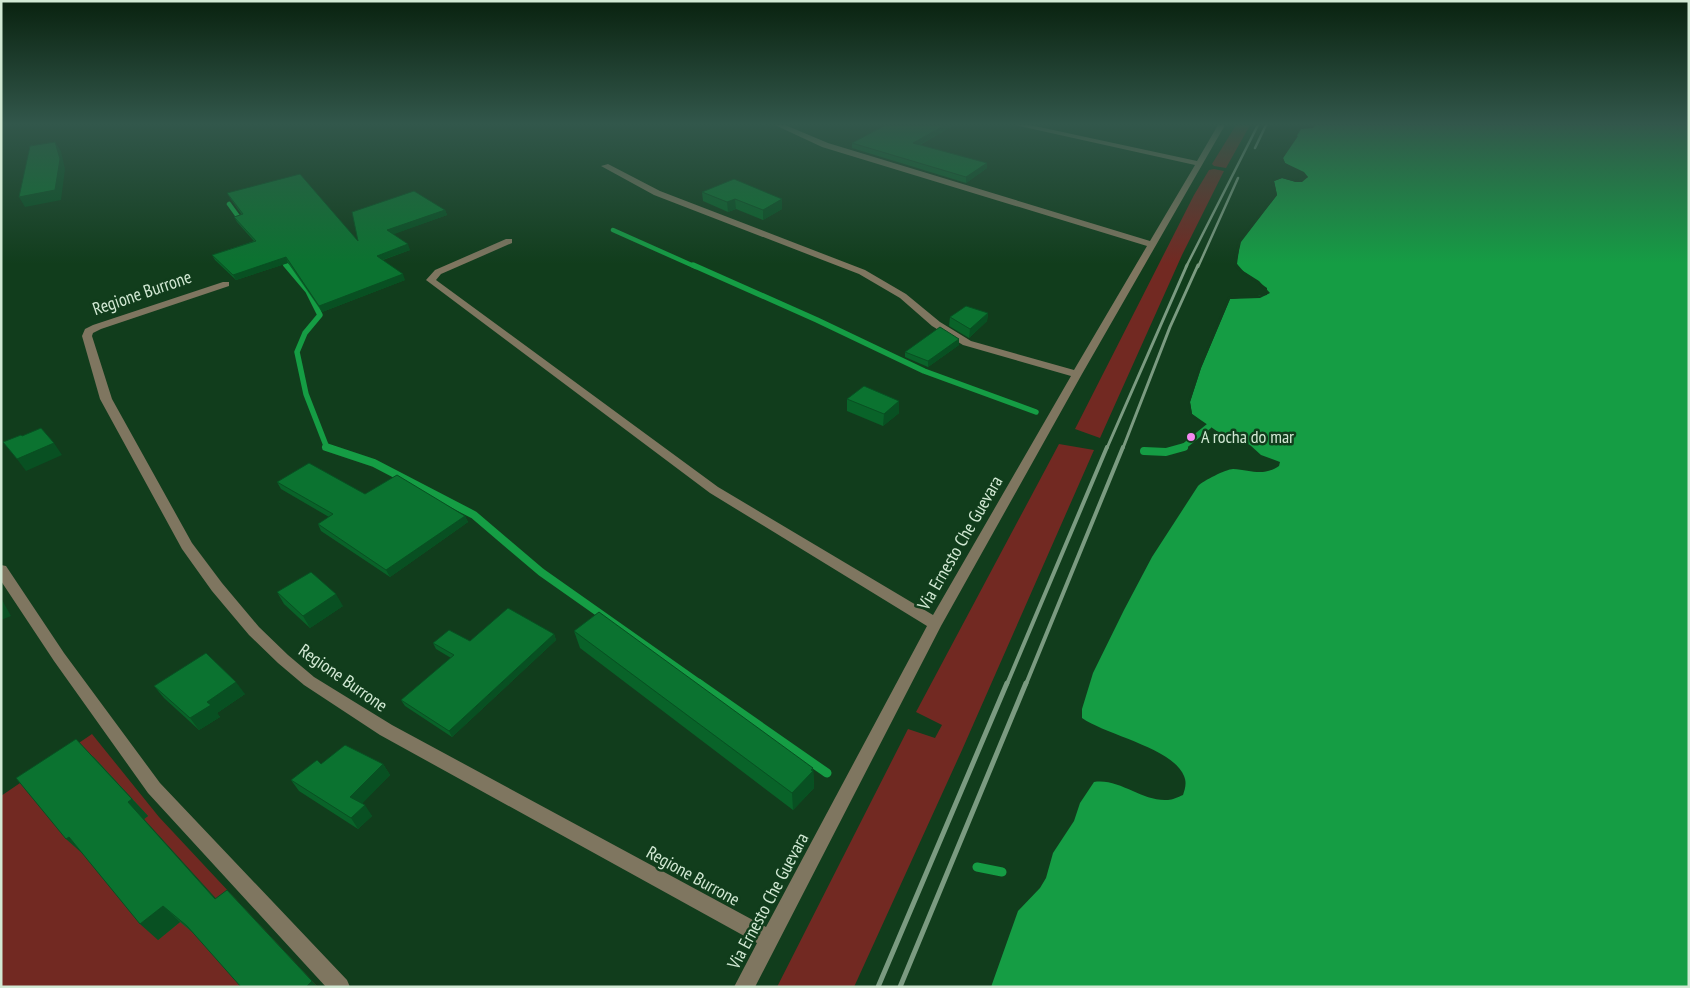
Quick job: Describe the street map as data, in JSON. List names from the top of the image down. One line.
{"streets":{"street":["Regione Burrone","Via Ernesto Che Guevara"]},"crossings":[["Regione Burrone","Via Ernesto Che Guevara"]],"places":["A rocha do mar"]}
